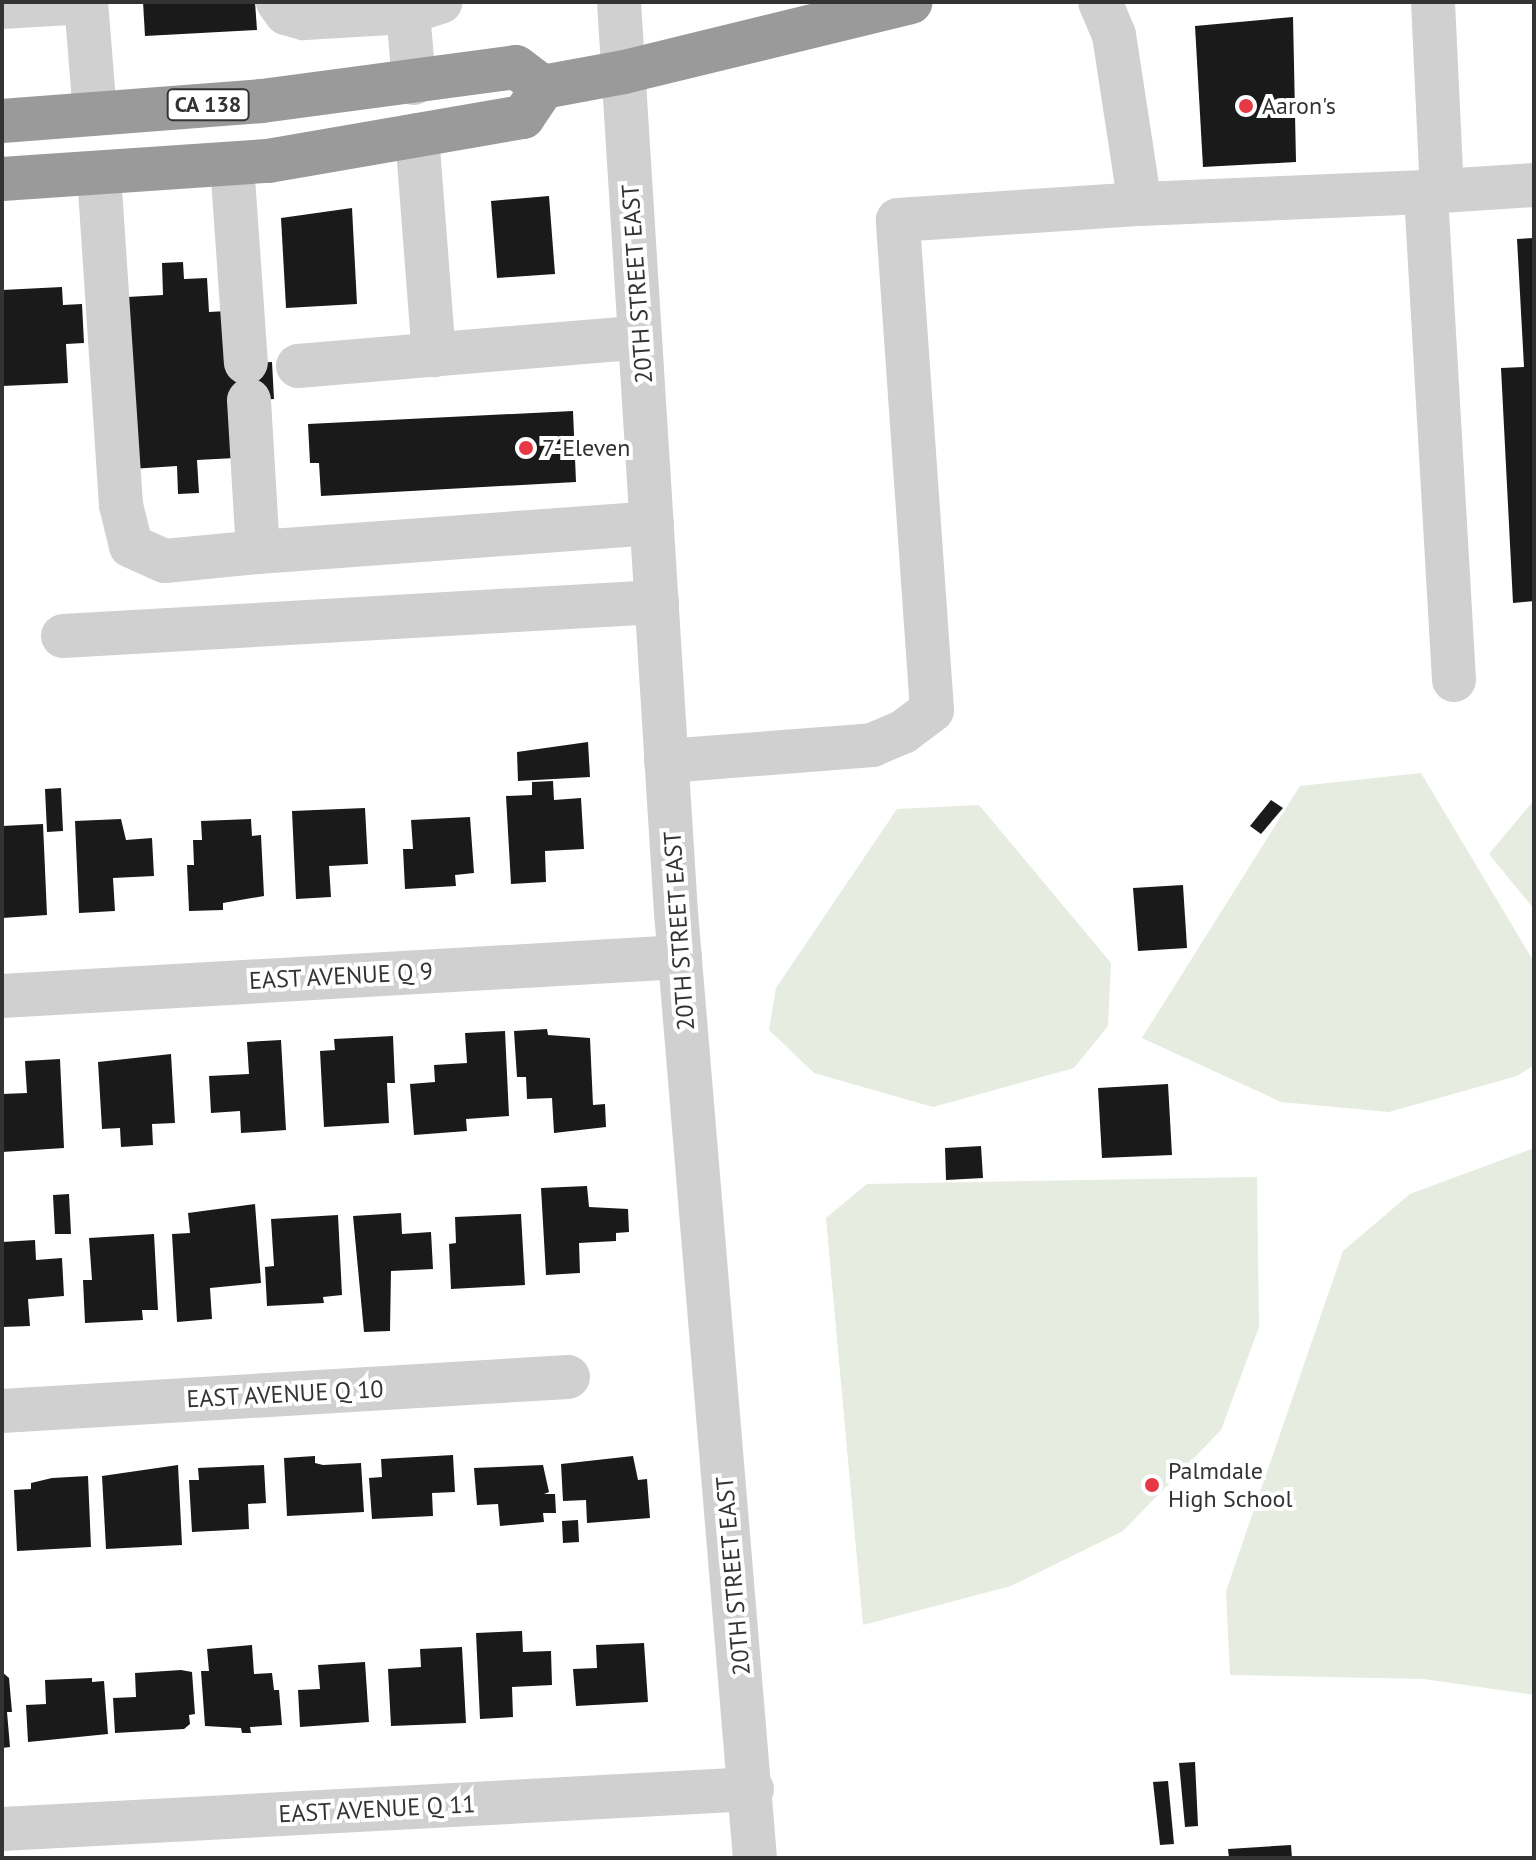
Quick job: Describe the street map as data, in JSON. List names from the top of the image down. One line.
{"streets":{"highway":["CA 138"],"street":["20TH STREET EAST","EAST AVENUE Q 9","EAST AVENUE Q 10","EAST AVENUE Q 11"]},"crossings":[["20TH STREET EAST","EAST AVENUE Q 9"],["20TH STREET EAST","EAST AVENUE Q 11"]],"places":["Aaron's","7-Eleven","Palmdale High School"]}
